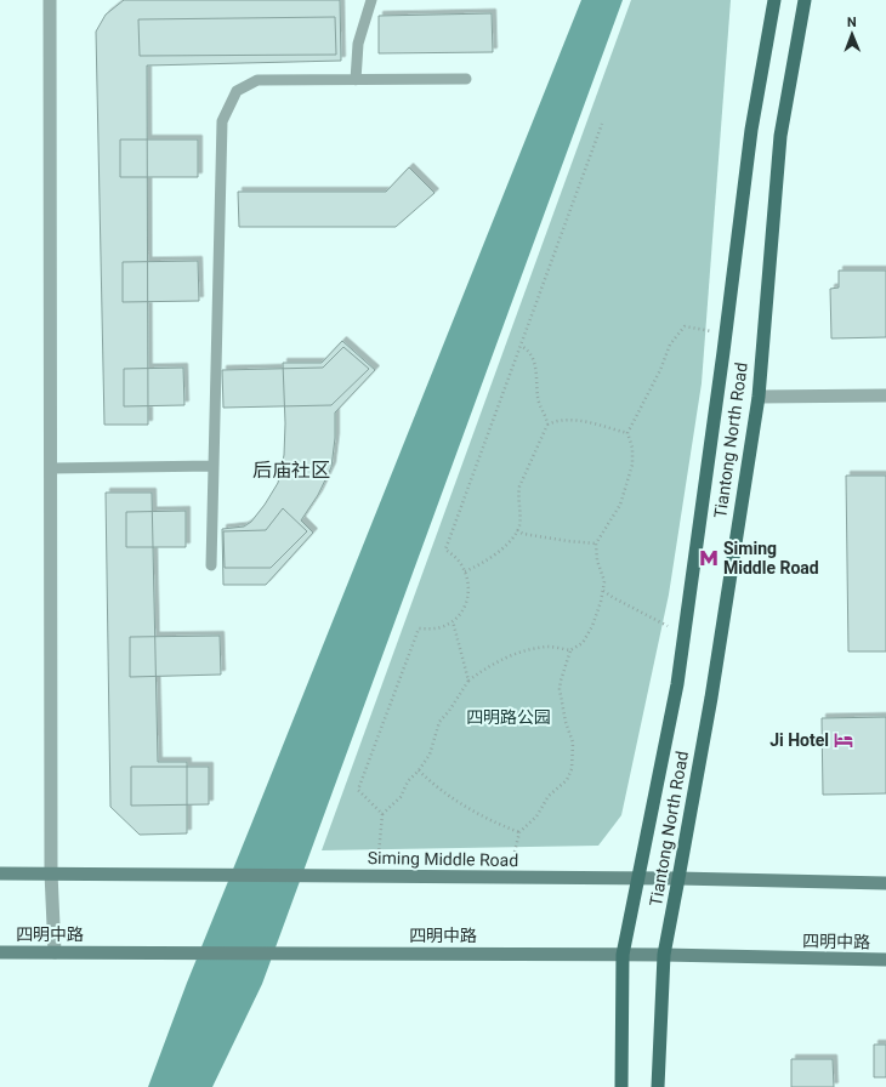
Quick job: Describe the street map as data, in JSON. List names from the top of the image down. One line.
{"streets":{"main road":["Tiantong North Road","Siming Middle Road","四明中路"]},"crossings":[["Tiantong North Road","Siming Middle Road"],["Tiantong North Road","四明中路"]],"districts":["后庙社区"],"parks":["四明路公园"],"places":{"metro station":["Siming Middle Road"],"hotel":["Ji Hotel"]},"north":"top"}
